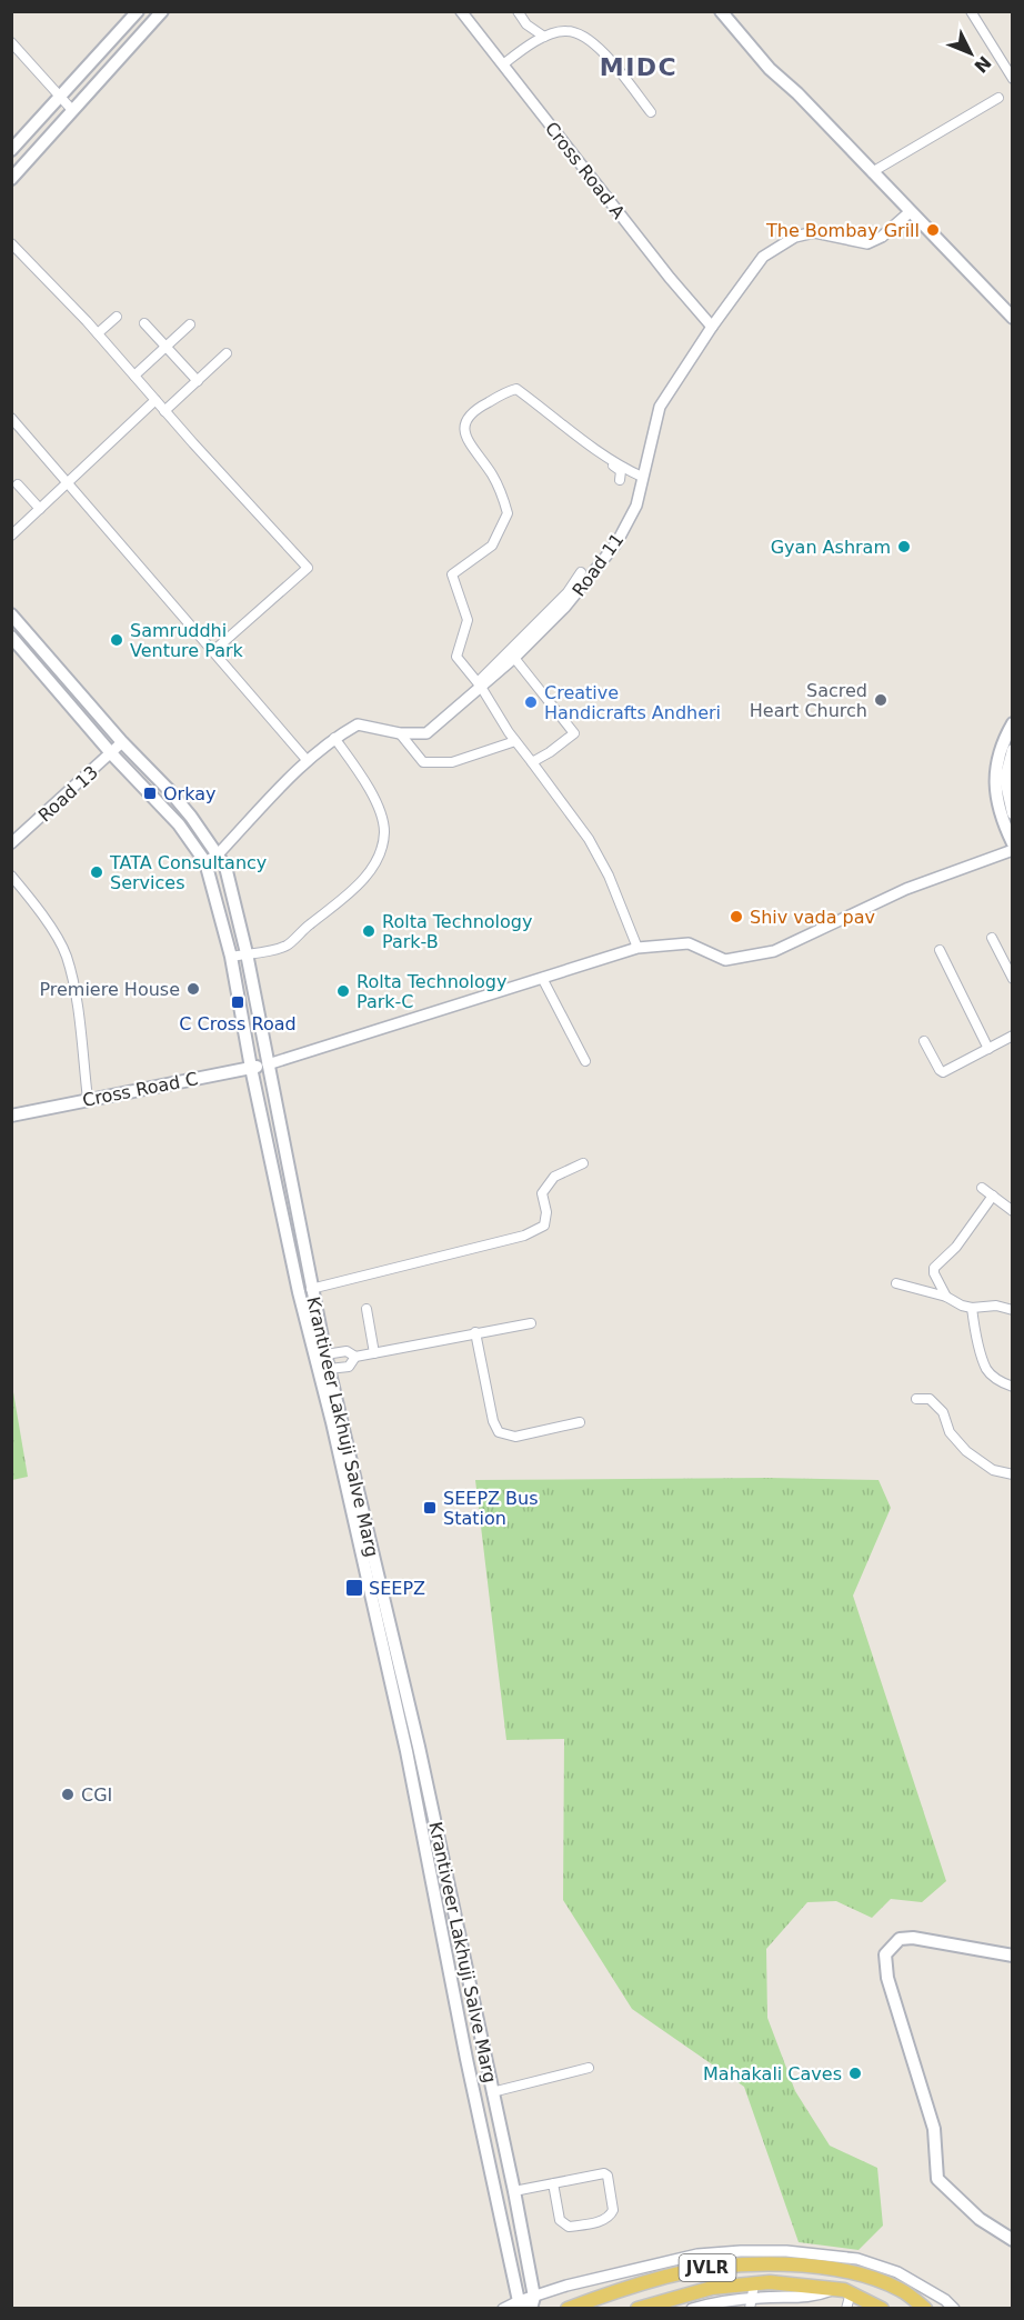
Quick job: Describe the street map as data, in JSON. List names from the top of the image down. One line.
{"streets":{"main road":["Cross Road C","Krantiveer Lakhuji Salve Marg","JVLR"],"street":["Cross Road A","Road 11","Road 13"]},"crossings":[["Cross Road A","Road 11"],["Road 11","Krantiveer Lakhuji Salve Marg"],["Road 13","Krantiveer Lakhuji Salve Marg"],["Cross Road C","Krantiveer Lakhuji Salve Marg"]],"districts":["MIDC"],"places":{"other":["The Bombay Grill","Gyan Ashram","Samruddhi Venture Park","Sacred Heart Church","Creative Handicrafts Andheri","TATA Consultancy Services","Shiv vada pav","Rolta Technology Park-B","Premiere House","Rolta Technology Park-C","CGI","Mahakali Caves"],"transit":["Orkay","C Cross Road","SEEPZ Bus Station","SEEPZ"]},"north":"bottom right"}
